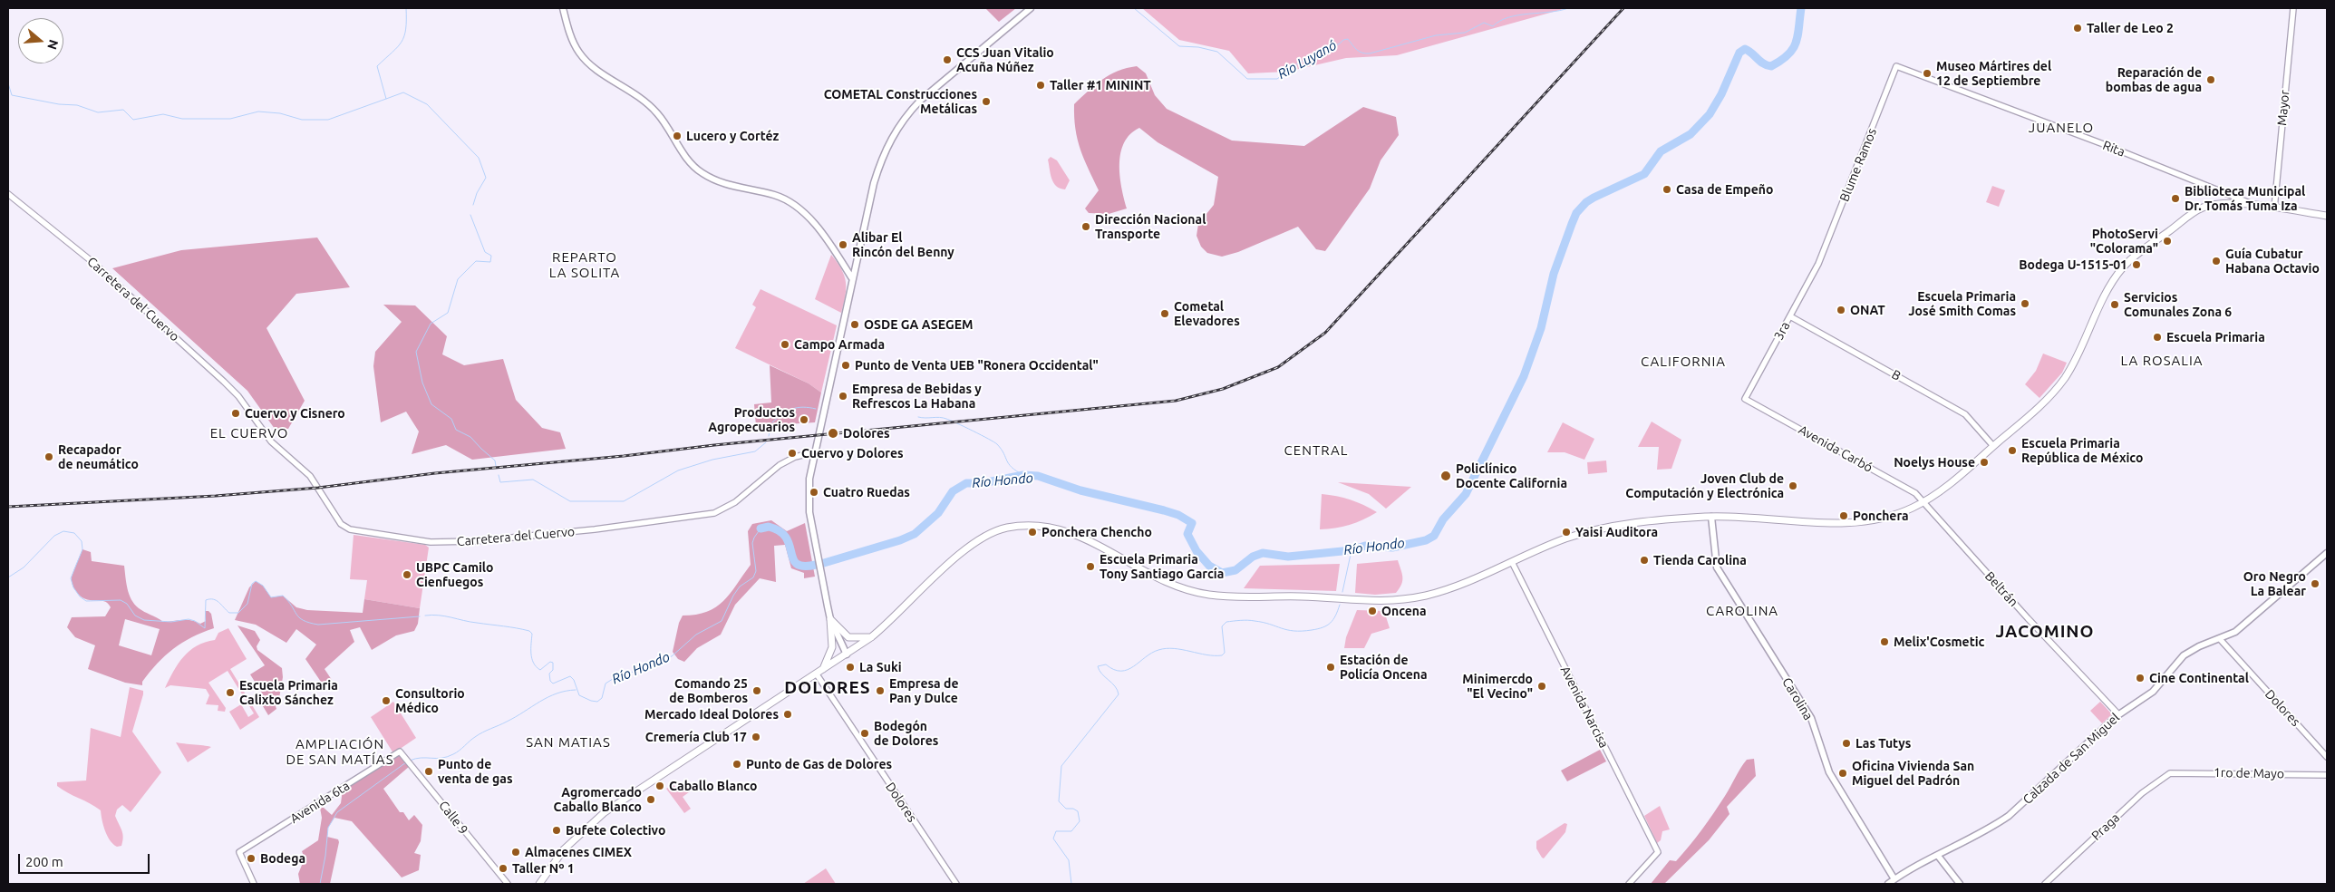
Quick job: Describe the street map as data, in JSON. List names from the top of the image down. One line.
{"streets":{"main road":["Carolina","Calzada de San Miguel"],"street":["Mayor","Rita","Blume Ramos","Carretera del Cuervo","3ra","B","Avenida Carbó","Beltrán","Avenida Narcisa","Dolores","1ro de Mayo","Avenida 6ta","Calle 9","Praga"]},"crossings":[["Rita","Blume Ramos"],["Blume Ramos","3ra"],["3ra","B"],["3ra","Avenida Carbó"],["Avenida Carbó","Beltrán"],["Beltrán","Calzada de San Miguel"],["Carolina","Calzada de San Miguel"],["Dolores","Calzada de San Miguel"],["1ro de Mayo","Praga"],["Avenida 6ta","Calle 9"]],"districts":["JUANELO","REPARTO LA SOLITA","LA ROSALIA","CALIFORNIA","EL CUERVO","CENTRAL","CAROLINA","JACOMINO","DOLORES","SAN MATIAS","AMPLIACIÓN DE SAN MATÍAS"],"water":["Río Luyanó","Río Hondo"],"places":["Taller de Leo 2","CCS Juan Vitalio Acuña Núñez","Museo Mártires del 12 de Septiembre","Reparación de bombas de agua","Taller #1 MININT","COMETAL Construcciones Metálicas","Lucero y Cortéz","Casa de Empeño","Biblioteca Municipal Dr. Tomás Tuma Iza","Dirección Nacional Transporte","PhotoServi \"Colorama\"","Alibar El Rincón del Benny","Guía Cubatur Habana Octavio","Bodega U-1515-01","Escuela Primaria José Smith Comas","Servicios Comunales Zona 6","ONAT","Cometal Elevadores","OSDE GA ASEGEM","Escuela Primaria","Campo Armada","Punto de Venta UEB \"Ronera Occidental\"","Empresa de Bebidas y Refrescos La Habana","Cuervo y Cisnero","Productos Agropecuarios","Dolores","Escuela Primaria República de México","Cuervo y Dolores","Recapador de neumático","Noelys House","Policlínico Docente California","Joven Club de Computación y Electrónica","Cuatro Ruedas","Ponchera","Ponchera Chencho","Yaisi Auditora","Tienda Carolina","Escuela Primaria Tony Santiago García","UBPC Camilo Cienfuegos","Oro Negro La Balear","Oncena","Melix'Cosmetic","La Suki","Estación de Policía Oncena","Cine Continental","Minimercdo \"El Vecino\"","Comando 25 de Bomberos","Empresa de Pan y Dulce","Escuela Primaria Calixto Sánchez","Consultorio Médico","Mercado Ideal Dolores","Bodegón de Dolores","Cremería Club 17","Las Tutys","Punto de Gas de Dolores","Punto de venta de gas","Oficina Vivienda San Miguel del Padrón","Caballo Blanco","Agromercado Caballo Blanco","Bufete Colectivo","Almacenes CIMEX","Bodega","Taller Nº 1"],"scale_bar":"200 m","north":"right"}
